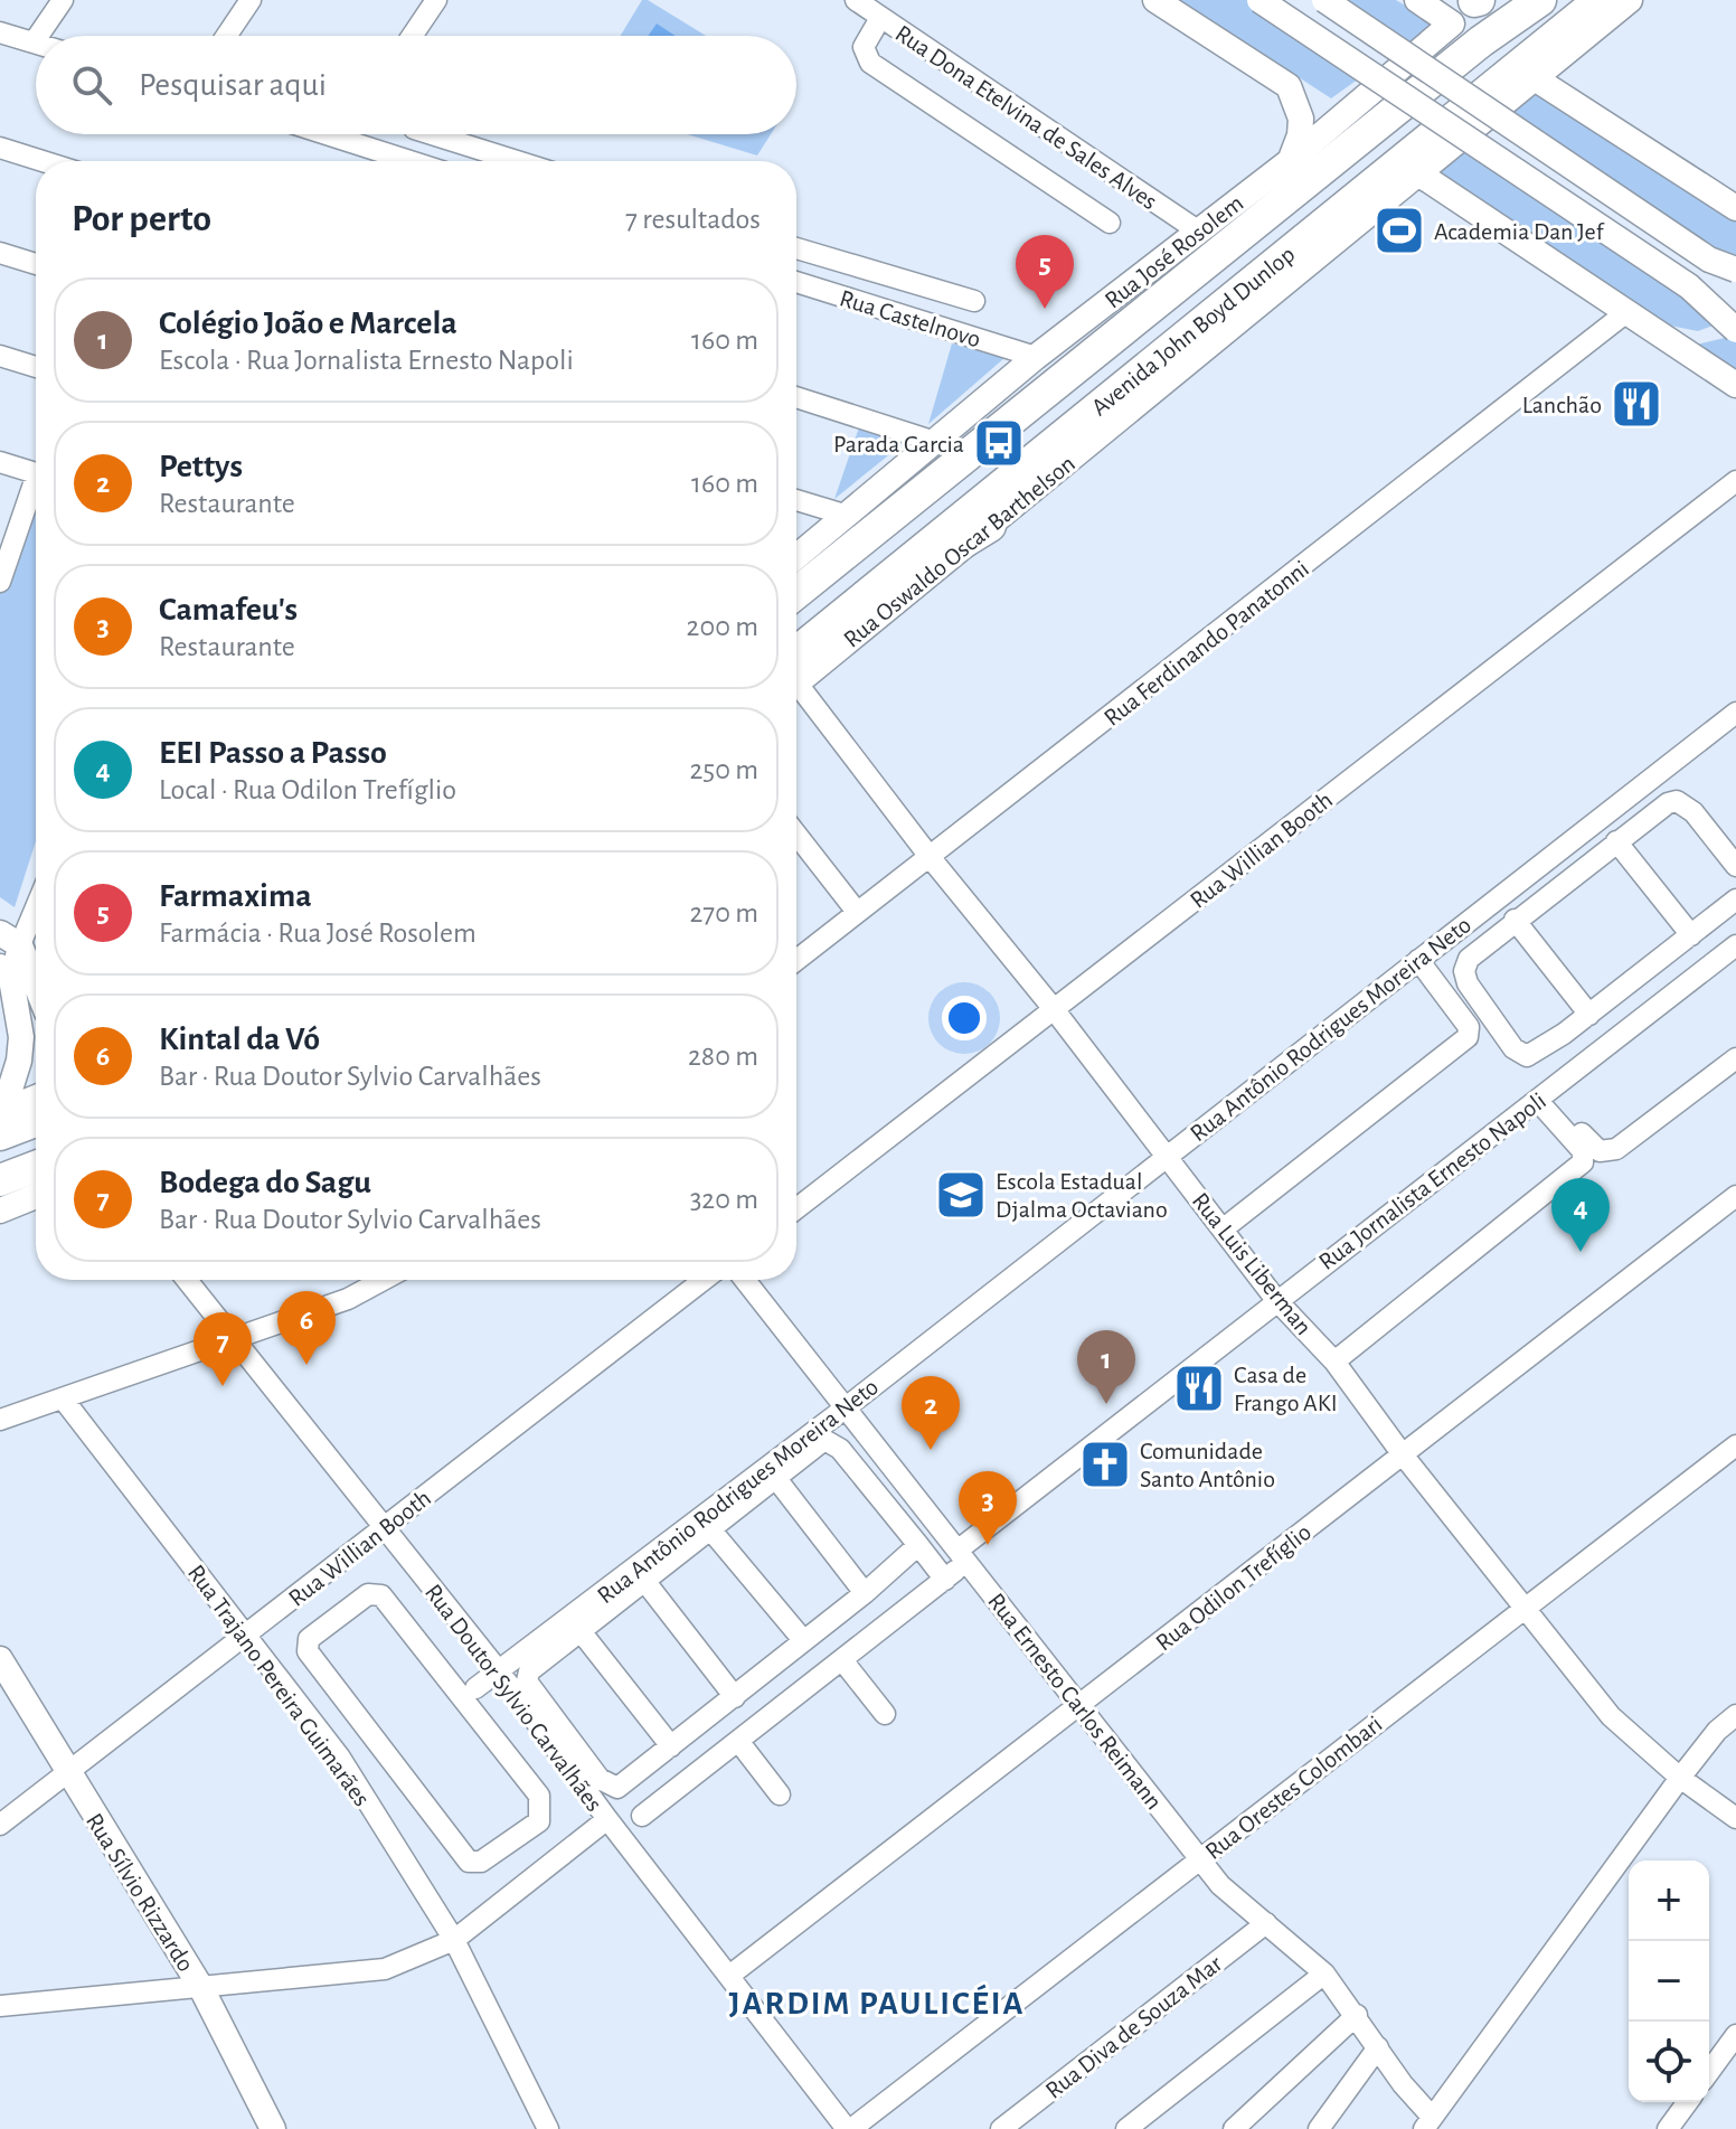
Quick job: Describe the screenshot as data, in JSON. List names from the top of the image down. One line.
{"streets":{"main road":["Avenida John Boyd Dunlop"],"street":["Rua Dona Etelvina de Sales Alves","Rua José Rosolem","Rua Castelnovo","Rua Oswaldo Oscar Barthelson","Rua Ferdinando Panatonni","Rua Willian Booth","Rua Antônio Rodrigues Moreira Neto","Rua Jornalista Ernesto Napoli","Rua Luis Liberman","Rua Odilon Trefíglio","Rua Trajano Pereira Guimarães","Rua Doutor Sylvio Carvalhães","Rua Ernesto Carlos Reimann","Rua Orestes Colombari","Rua Sílvio Rizzardo","Rua Diva de Souza Mar"]},"crossings":[["Rua Dona Etelvina de Sales Alves","Rua José Rosolem"],["Rua José Rosolem","Rua Castelnovo"],["Rua Ferdinando Panatonni","Rua Luis Liberman"],["Rua Willian Booth","Rua Luis Liberman"],["Rua Willian Booth","Rua Trajano Pereira Guimarães"],["Rua Willian Booth","Rua Doutor Sylvio Carvalhães"],["Rua Willian Booth","Rua Sílvio Rizzardo"],["Rua Antônio Rodrigues Moreira Neto","Rua Luis Liberman"],["Rua Antônio Rodrigues Moreira Neto","Rua Doutor Sylvio Carvalhães"],["Rua Antônio Rodrigues Moreira Neto","Rua Ernesto Carlos Reimann"],["Rua Jornalista Ernesto Napoli","Rua Luis Liberman"],["Rua Jornalista Ernesto Napoli","Rua Ernesto Carlos Reimann"],["Rua Luis Liberman","Rua Odilon Trefíglio"],["Rua Luis Liberman","Rua Orestes Colombari"],["Rua Odilon Trefíglio","Rua Doutor Sylvio Carvalhães"],["Rua Odilon Trefíglio","Rua Ernesto Carlos Reimann"],["Rua Doutor Sylvio Carvalhães","Rua Orestes Colombari"],["Rua Ernesto Carlos Reimann","Rua Orestes Colombari"],["Rua Ernesto Carlos Reimann","Rua Diva de Souza Mar"]],"districts":["JARDIM PAULICÉIA"],"places":{"sports":["Academia Dan Jef"],"restaurant":["Lanchão","Casa de Frango AKI"],"bus stop":["Parada Garcia"],"school or university":["Escola Estadual Djalma Octaviano"],"church":["Comunidade Santo Antônio"]},"page":{"search":"Pesquisar aqui","heading":["Por perto","7 resultados"],"pins":["5","4","6","7","1","2","3"],"list":[{"mark":"1","name":"Colégio João e Marcela","note":"Escola · Rua Jornalista Ernesto Napoli","value":"160 m"},{"mark":"2","name":"Pettys","note":"Restaurante","value":"160 m"},{"mark":"3","name":"Camafeu's","note":"Restaurante","value":"200 m"},{"mark":"4","name":"EEI Passo a Passo","note":"Local · Rua Odilon Trefíglio","value":"250 m"},{"mark":"5","name":"Farmaxima","note":"Farmácia · Rua José Rosolem","value":"270 m"},{"mark":"6","name":"Kintal da Vó","note":"Bar · Rua Doutor Sylvio Carvalhães","value":"280 m"},{"mark":"7","name":"Bodega do Sagu","note":"Bar · Rua Doutor Sylvio Carvalhães","value":"320 m"}],"map_buttons":["+","−"]}}
